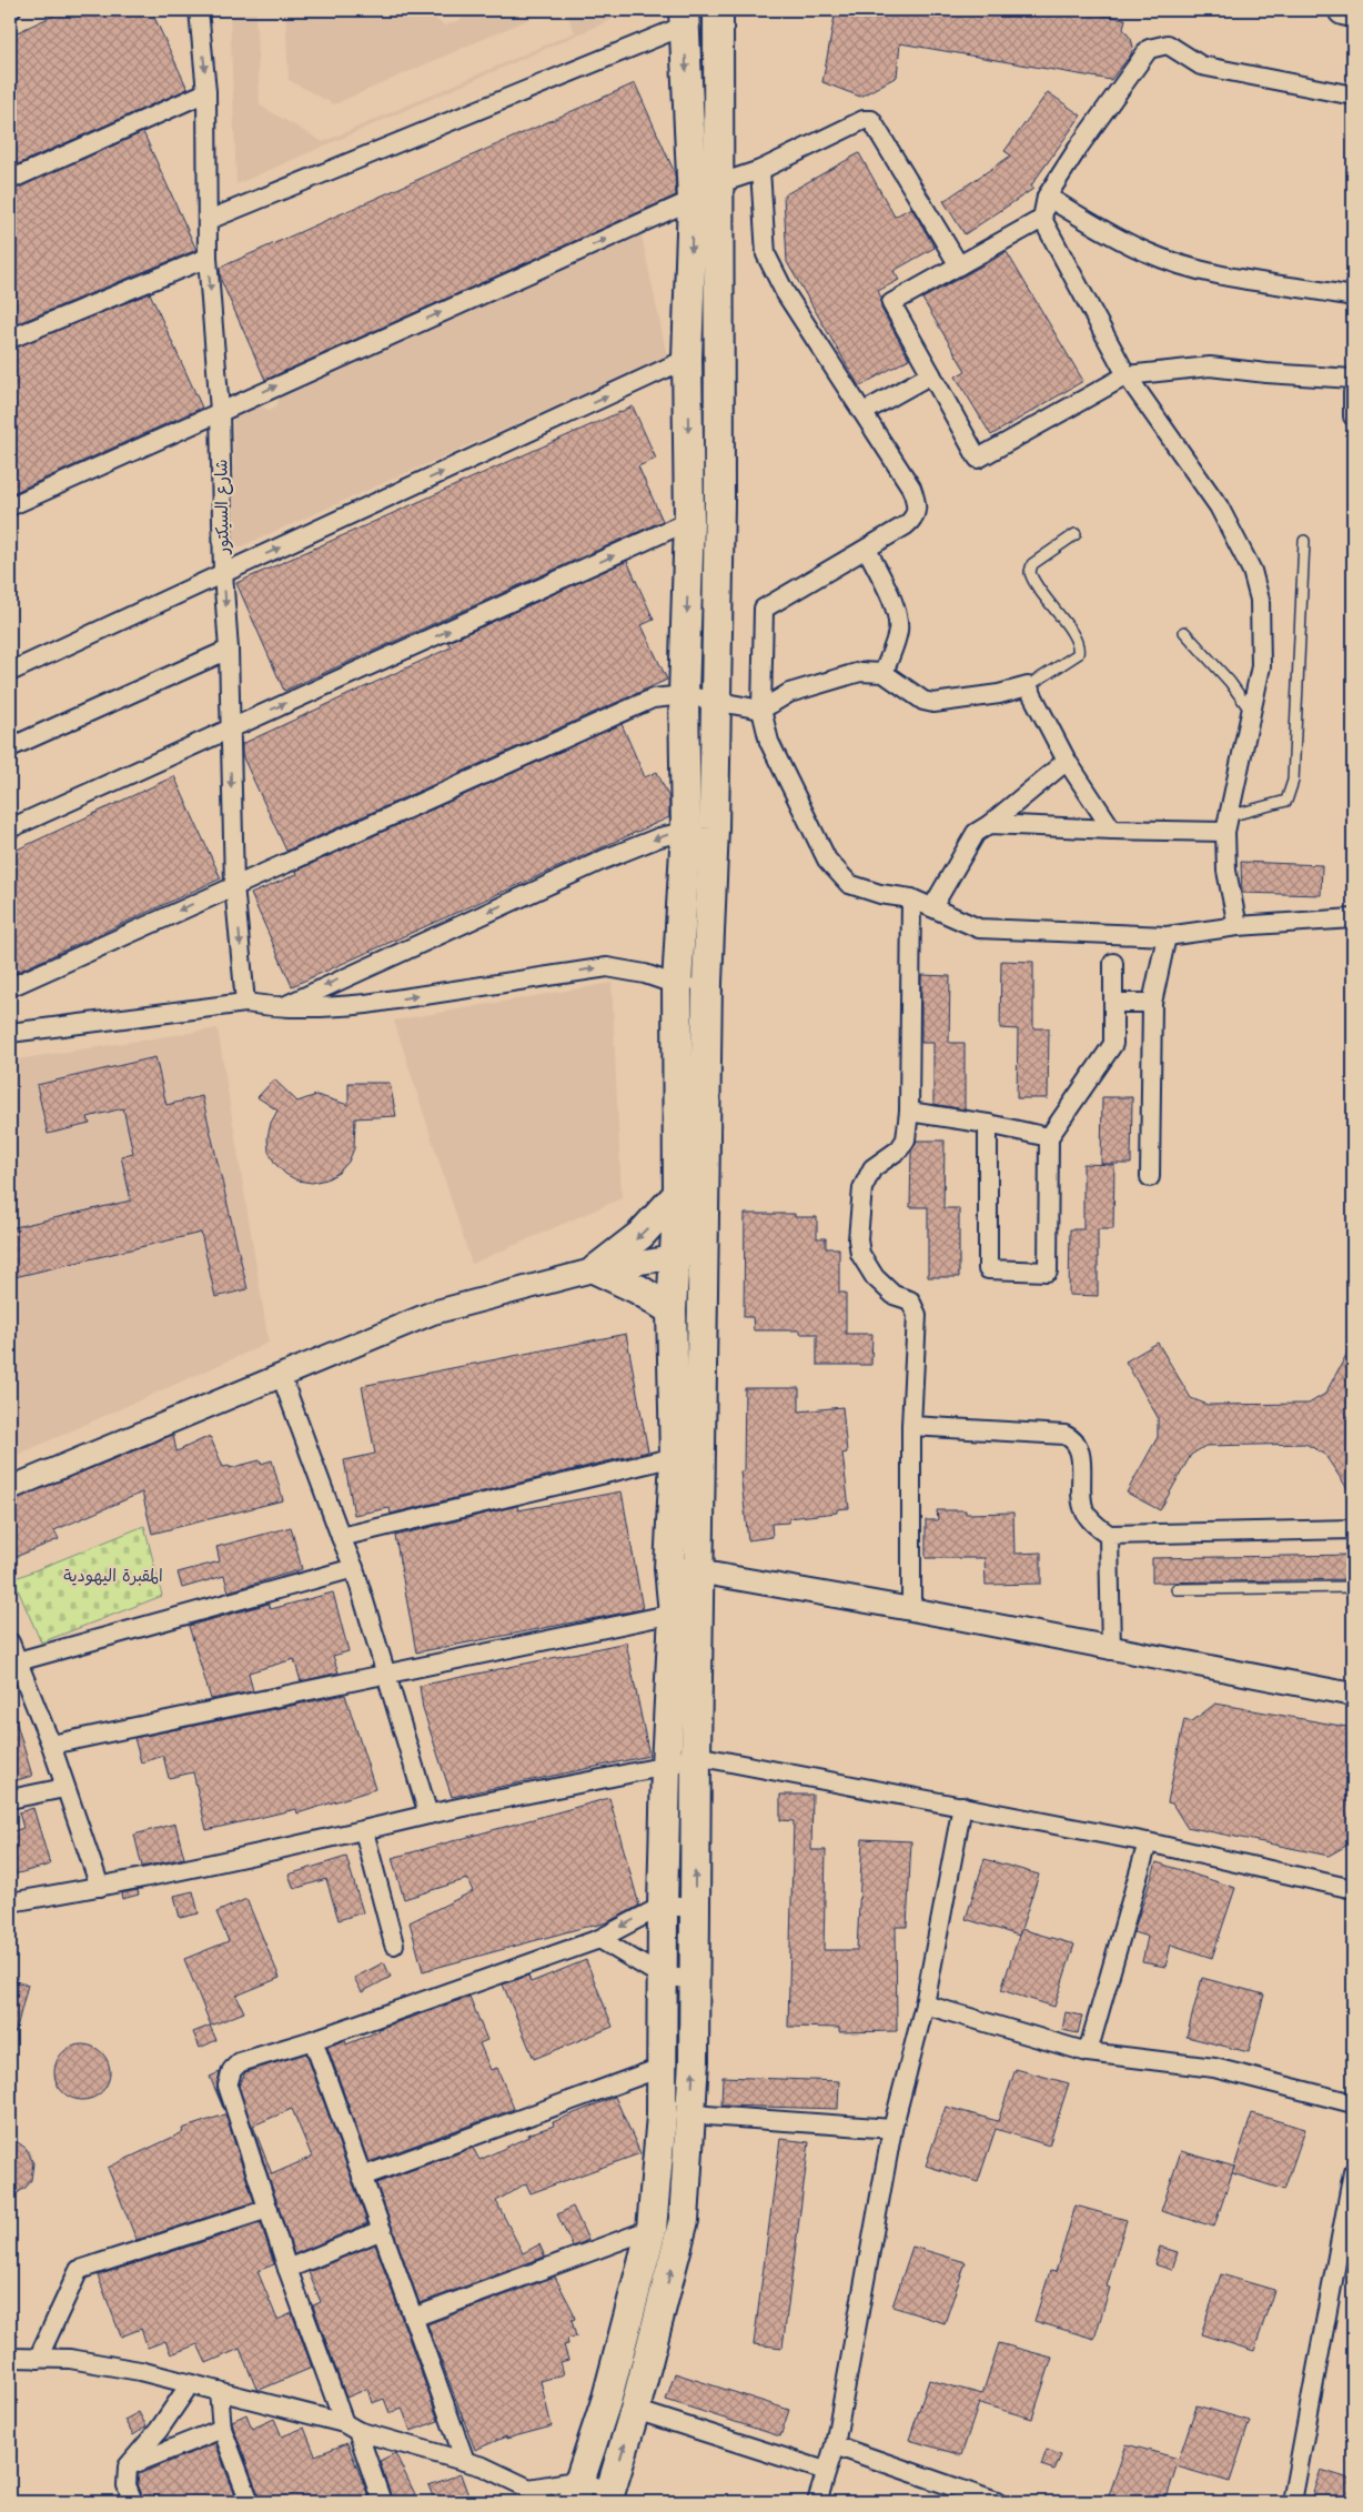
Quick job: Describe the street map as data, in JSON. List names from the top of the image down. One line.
{"streets":{"street":["شارع السيكتور"]},"one_way":["شارع السيكتور"],"parks":["المقبرة اليهودية"]}
